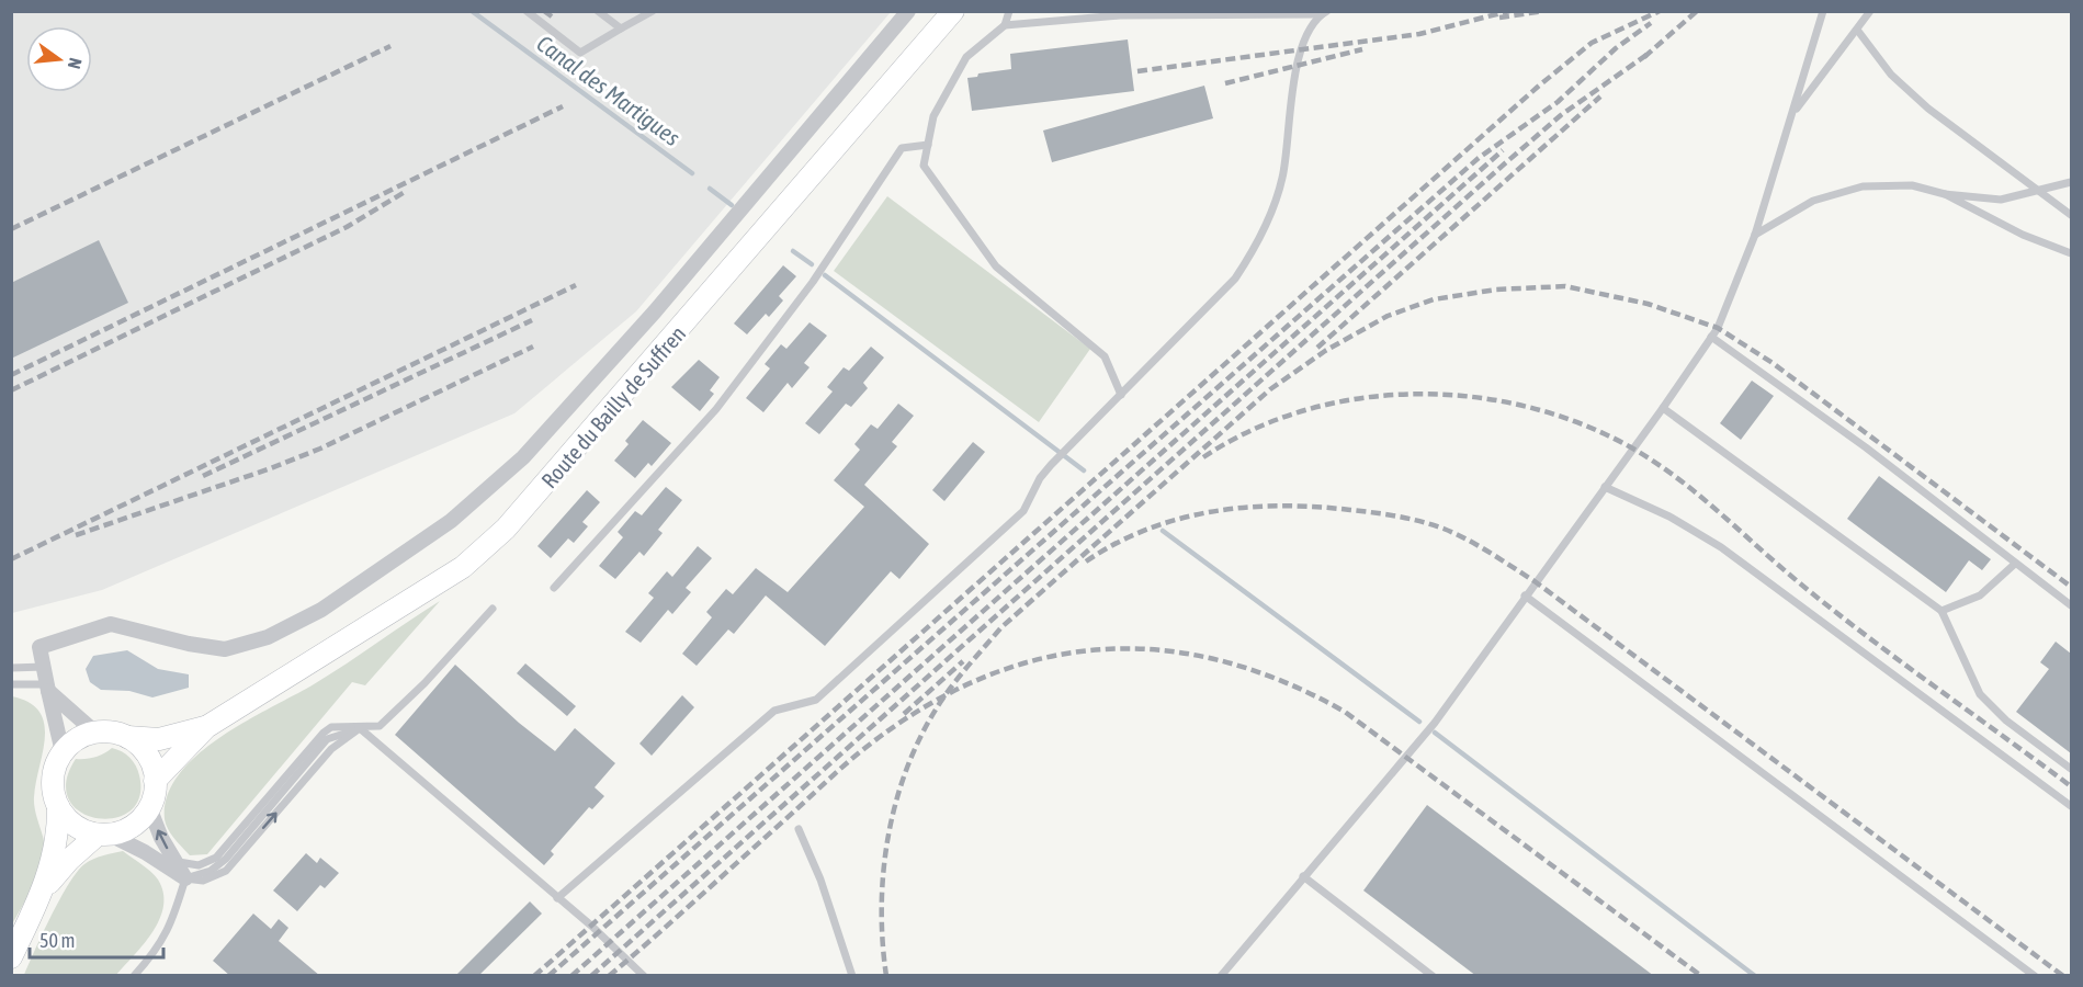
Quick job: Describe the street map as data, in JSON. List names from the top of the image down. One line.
{"streets":{"main road":["Route du Bailly de Suffren"]},"water":["Canal des Martigues"],"scale_bar":"50 m","north":"right"}
